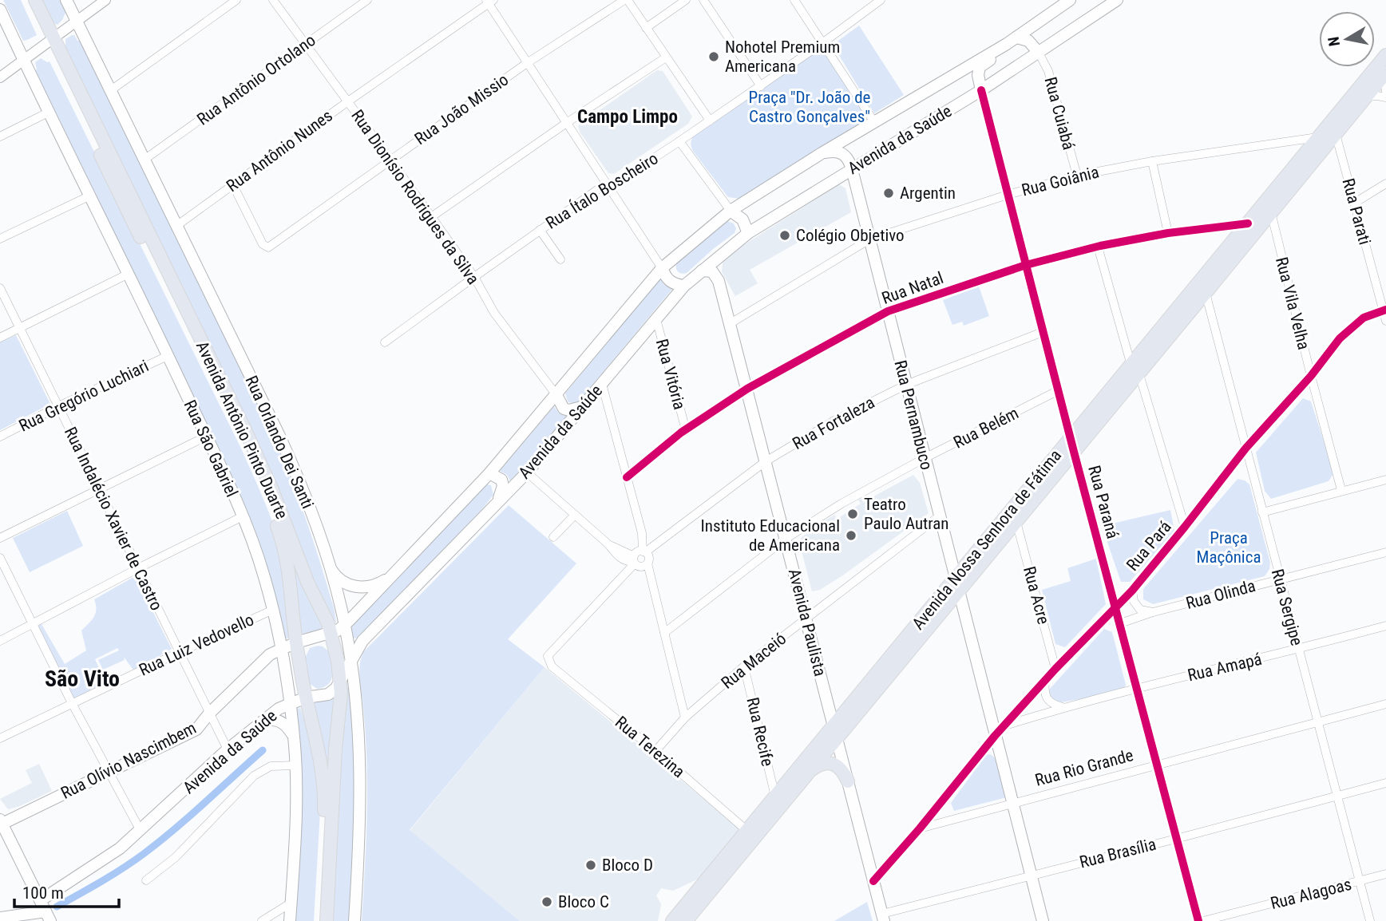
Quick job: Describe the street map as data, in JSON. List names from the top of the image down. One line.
{"streets":{"main road":["Avenida da Saúde","Rua Pernambuco","Avenida Antônio Pinto Duarte","Rua Orlando Dei Santi","Rua São Gabriel","Avenida Nossa Senhora de Fátima","Avenida Paulista","Rua Olívio Nascimbem"],"street":["Rua Antônio Ortolano","Rua João Missio","Rua Cuiabá","Rua Antônio Nunes","Rua Goiânia","Rua Ítalo Boscheiro","Rua Dionísio Rodrigues da Silva","Rua Parati","Rua Natal","Rua Vila Velha","Rua Vitória","Rua Gregório Luchiari","Rua Fortaleza","Rua Belém","Rua Paraná","Rua Indalécio Xavier de Castro","Rua Pará","Rua Olinda","Rua Acre","Rua Sergipe","Rua Luiz Vedovello","Rua Maceió","Rua Amapá","Rua Recife","Rua Terezina","Rua Rio Grande","Rua Brasília","Rua Alagoas"]},"crossings":[["Rua Antônio Ortolano","Rua Dionísio Rodrigues da Silva"],["Rua Antônio Ortolano","Rua Orlando Dei Santi"],["Rua João Missio","Rua Antônio Nunes"],["Rua João Missio","Rua Dionísio Rodrigues da Silva"],["Rua Cuiabá","Avenida da Saúde"],["Rua Cuiabá","Rua Goiânia"],["Avenida da Saúde","Rua Dionísio Rodrigues da Silva"],["Avenida da Saúde","Rua Vitória"],["Avenida da Saúde","Rua Pernambuco"],["Avenida da Saúde","Avenida Antônio Pinto Duarte"],["Avenida da Saúde","Rua Orlando Dei Santi"],["Avenida da Saúde","Rua São Gabriel"],["Avenida da Saúde","Rua Paraná"],["Avenida da Saúde","Rua Indalécio Xavier de Castro"],["Avenida da Saúde","Avenida Paulista"],["Avenida da Saúde","Rua Olívio Nascimbem"],["Rua Antônio Nunes","Rua Dionísio Rodrigues da Silva"],["Rua Antônio Nunes","Rua Orlando Dei Santi"],["Rua Goiânia","Rua Pernambuco"],["Rua Goiânia","Rua Paraná"],["Rua Goiânia","Avenida Nossa Senhora de Fátima"],["Rua Goiânia","Avenida Paulista"],["Rua Ítalo Boscheiro","Rua Dionísio Rodrigues da Silva"],["Rua Parati","Avenida Nossa Senhora de Fátima"],["Rua Parati","Rua Pará"],["Rua Natal","Rua Vitória"],["Rua Natal","Rua Pernambuco"],["Rua Natal","Rua Paraná"],["Rua Natal","Avenida Nossa Senhora de Fátima"],["Rua Natal","Avenida Paulista"],["Rua Vila Velha","Avenida Nossa Senhora de Fátima"],["Rua Vila Velha","Rua Pará"],["Rua Gregório Luchiari","Rua São Gabriel"],["Rua Gregório Luchiari","Rua Indalécio Xavier de Castro"],["Rua Pernambuco","Rua Fortaleza"],["Rua Pernambuco","Rua Belém"],["Rua Pernambuco","Avenida Nossa Senhora de Fátima"],["Rua Pernambuco","Rua Pará"],["Rua Pernambuco","Rua Maceió"],["Rua Pernambuco","Rua Rio Grande"],["Rua Pernambuco","Rua Brasília"],["Rua Fortaleza","Rua Paraná"],["Rua Fortaleza","Avenida Paulista"],["Rua Fortaleza","Rua Terezina"],["Rua Belém","Rua Paraná"],["Rua Belém","Avenida Paulista"],["Avenida Antônio Pinto Duarte","Rua Olívio Nascimbem"],["Rua São Gabriel","Rua Luiz Vedovello"],["Rua São Gabriel","Rua Olívio Nascimbem"],["Rua Paraná","Avenida Nossa Senhora de Fátima"],["Rua Paraná","Rua Pará"],["Rua Paraná","Rua Olinda"],["Rua Paraná","Rua Amapá"],["Rua Paraná","Rua Rio Grande"],["Rua Paraná","Rua Brasília"],["Rua Indalécio Xavier de Castro","Rua Luiz Vedovello"],["Rua Indalécio Xavier de Castro","Rua Olívio Nascimbem"],["Avenida Nossa Senhora de Fátima","Rua Acre"],["Avenida Nossa Senhora de Fátima","Rua Sergipe"],["Avenida Nossa Senhora de Fátima","Avenida Paulista"],["Avenida Nossa Senhora de Fátima","Rua Recife"],["Avenida Nossa Senhora de Fátima","Rua Terezina"],["Rua Pará","Rua Acre"],["Rua Pará","Rua Sergipe"],["Rua Pará","Avenida Paulista"],["Rua Pará","Rua Amapá"],["Rua Pará","Rua Rio Grande"],["Rua Olinda","Rua Sergipe"],["Rua Sergipe","Rua Amapá"],["Rua Sergipe","Rua Rio Grande"],["Rua Sergipe","Rua Brasília"],["Rua Sergipe","Rua Alagoas"],["Avenida Paulista","Rua Maceió"],["Avenida Paulista","Rua Brasília"],["Rua Maceió","Rua Recife"],["Rua Maceió","Rua Terezina"]],"districts":["Campo Limpo","São Vito"],"parks":["Praça \"Dr. João de Castro Gonçalves\"","Praça Maçônica"],"places":["Nohotel Premium Americana","Argentin","Colégio Objetivo","Teatro Paulo Autran","Instituto Educacional de Americana","Bloco D","Bloco C"],"scale_bar":"100 m","north":"left"}
